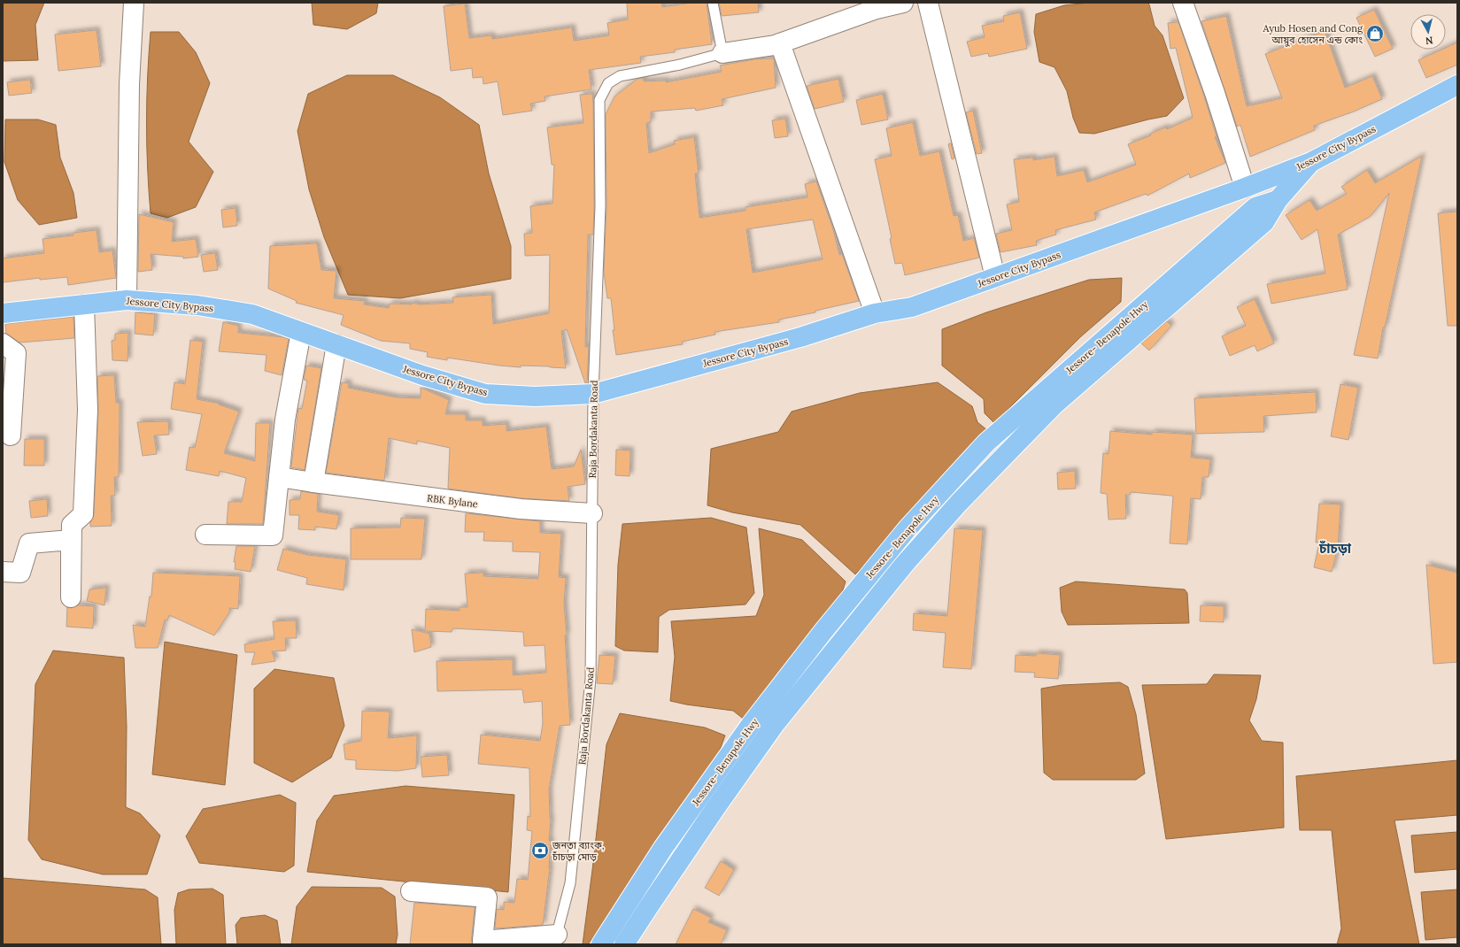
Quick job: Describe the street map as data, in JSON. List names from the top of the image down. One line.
{"streets":{"highway":["Jessore City Bypass","Jessore- Benapole Hwy"],"street":["RBK Bylane"],"lane":["Raja Bordakanta Road"]},"crossings":[["Jessore City Bypass","Jessore- Benapole Hwy"],["Jessore City Bypass","Raja Bordakanta Road"],["Raja Bordakanta Road","RBK Bylane"]],"districts":["চাঁচড়া"],"places":{"shop":["Ayub Hosen and Cong আয়ুব হোসেন এন্ড কোং"],"bank":["জনতা ব্যাংক, চাঁচড়া মোড়"]},"north":"bottom"}
